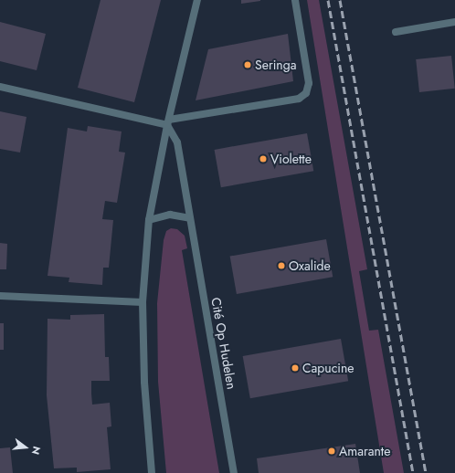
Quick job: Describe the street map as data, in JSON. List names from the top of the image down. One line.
{"streets":{"street":["Cité Op Hudelen"]},"places":["Seringa","Violette","Oxalide","Capucine","Amarante"],"north":"right"}
